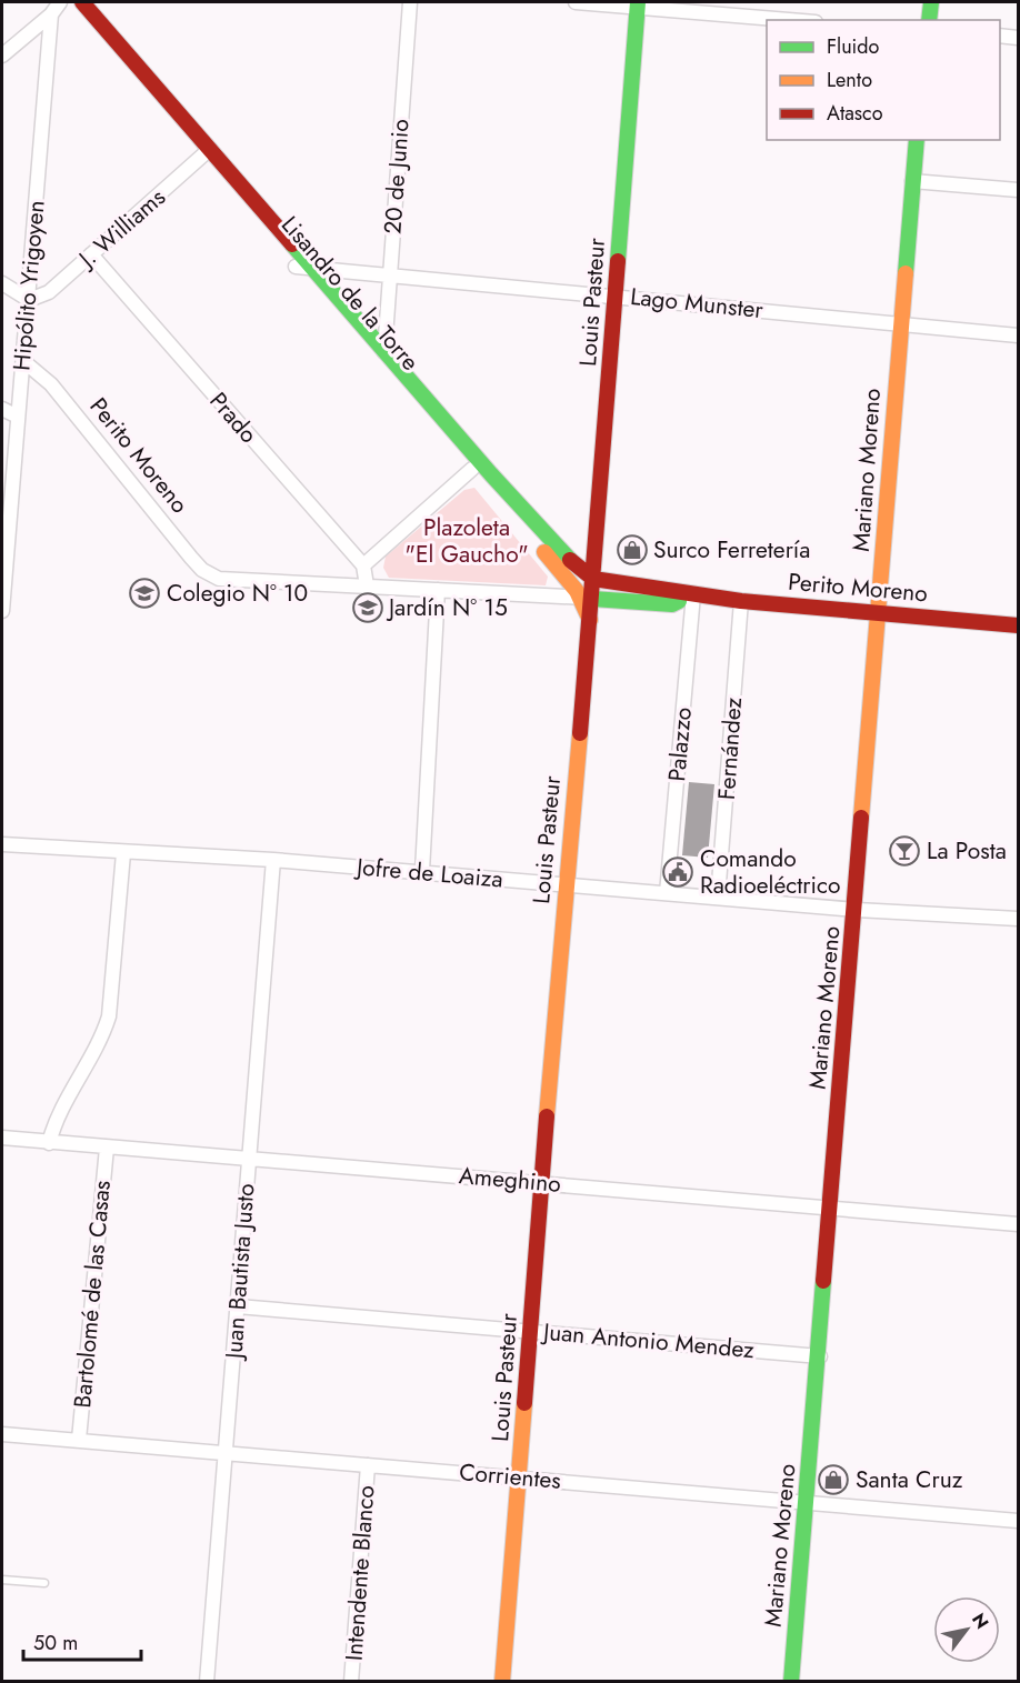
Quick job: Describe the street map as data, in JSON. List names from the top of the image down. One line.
{"streets":{"main road":["Lisandro de la Torre","Louis Pasteur","Perito Moreno","Mariano Moreno"],"street":["20 de Junio","J. Williams","Hipólito Yrigoyen","Lago Munster","Prado","Palazzo","Fernández","Jofre de Loaiza","Ameghino","Juan Bautista Justo","Bartolomé de las Casas","Juan Antonio Mendez","Corrientes","Intendente Blanco"]},"crossings":[["20 de Junio","Lisandro de la Torre"],["20 de Junio","Lago Munster"],["J. Williams","Hipólito Yrigoyen"],["J. Williams","Lisandro de la Torre"],["J. Williams","Prado"],["Hipólito Yrigoyen","Perito Moreno"],["Lisandro de la Torre","Louis Pasteur"],["Lisandro de la Torre","Lago Munster"],["Lisandro de la Torre","Perito Moreno"],["Louis Pasteur","Lago Munster"],["Louis Pasteur","Perito Moreno"],["Louis Pasteur","Jofre de Loaiza"],["Louis Pasteur","Ameghino"],["Louis Pasteur","Juan Antonio Mendez"],["Louis Pasteur","Corrientes"],["Lago Munster","Mariano Moreno"],["Perito Moreno","Mariano Moreno"],["Perito Moreno","Palazzo"],["Perito Moreno","Fernández"],["Mariano Moreno","Jofre de Loaiza"],["Mariano Moreno","Ameghino"],["Mariano Moreno","Juan Antonio Mendez"],["Mariano Moreno","Corrientes"],["Palazzo","Jofre de Loaiza"],["Fernández","Jofre de Loaiza"],["Jofre de Loaiza","Juan Bautista Justo"],["Ameghino","Juan Bautista Justo"],["Ameghino","Bartolomé de las Casas"],["Juan Bautista Justo","Juan Antonio Mendez"],["Juan Bautista Justo","Corrientes"],["Bartolomé de las Casas","Corrientes"],["Corrientes","Intendente Blanco"]],"parks":["Plazoleta \"El Gaucho\""],"places":{"shop":["Surco Ferretería","Santa Cruz"],"school or university":["Colegio Nº 10","Jardín Nº 15"],"bar":["La Posta"],"public building":["Comando Radioeléctrico"]},"legend":["Fluido","Lento","Atasco"],"scale_bar":"50 m","north":"top right"}
